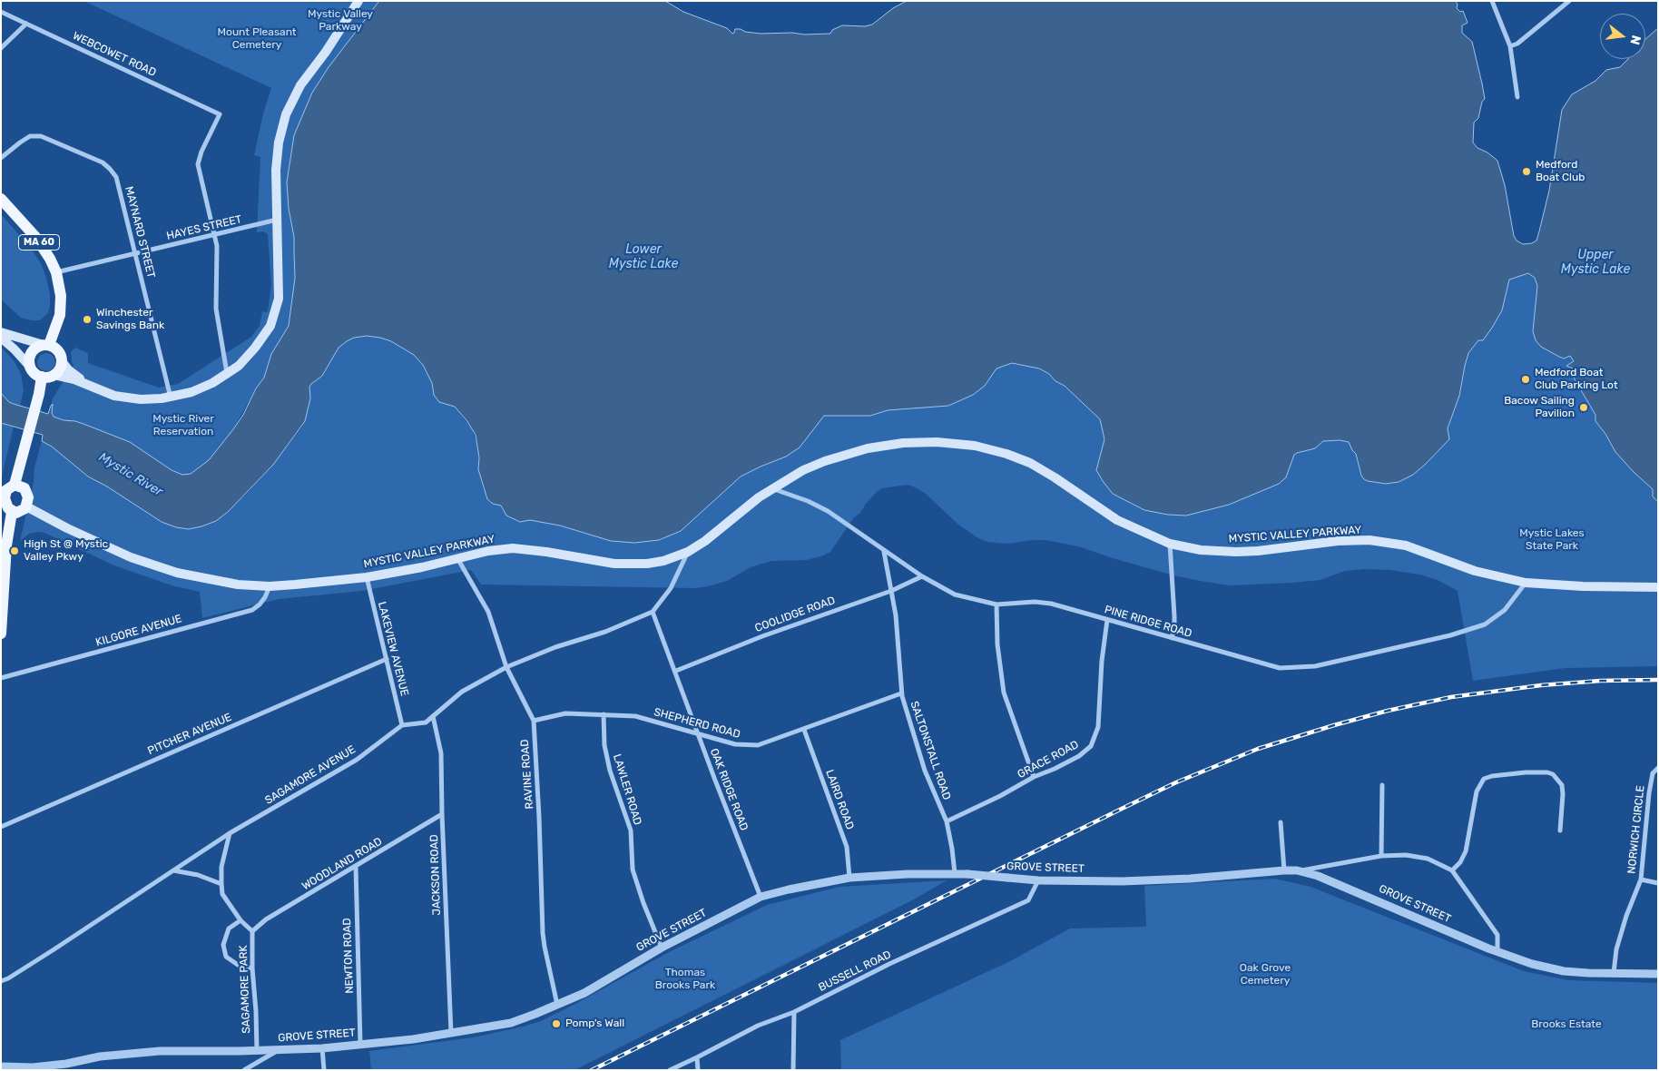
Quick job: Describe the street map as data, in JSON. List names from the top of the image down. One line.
{"streets":{"main road":["MA 60","MYSTIC VALLEY PARKWAY"],"street":["WEBCOWET ROAD","HAYES STREET","MAYNARD STREET","COOLIDGE ROAD","PINE RIDGE ROAD","KILGORE AVENUE","LAKEVIEW AVENUE","SHEPHERD ROAD","PITCHER AVENUE","SALTONSTALL ROAD","GRACE ROAD","RAVINE ROAD","SAGAMORE AVENUE","LAWLER ROAD","OAK RIDGE ROAD","LAIRD ROAD","NORWICH CIRCLE","WOODLAND ROAD","GROVE STREET","JACKSON ROAD","NEWTON ROAD","BUSSELL ROAD","SAGAMORE PARK"]},"crossings":[["WEBCOWET ROAD","HAYES STREET"],["HAYES STREET","MAYNARD STREET"],["HAYES STREET","MA 60"],["MYSTIC VALLEY PARKWAY","PINE RIDGE ROAD"],["MYSTIC VALLEY PARKWAY","KILGORE AVENUE"],["MYSTIC VALLEY PARKWAY","LAKEVIEW AVENUE"],["MYSTIC VALLEY PARKWAY","RAVINE ROAD"],["COOLIDGE ROAD","PINE RIDGE ROAD"],["COOLIDGE ROAD","SALTONSTALL ROAD"],["COOLIDGE ROAD","OAK RIDGE ROAD"],["PINE RIDGE ROAD","SALTONSTALL ROAD"],["PINE RIDGE ROAD","GRACE ROAD"],["LAKEVIEW AVENUE","PITCHER AVENUE"],["LAKEVIEW AVENUE","SAGAMORE AVENUE"],["SHEPHERD ROAD","SALTONSTALL ROAD"],["SHEPHERD ROAD","RAVINE ROAD"],["SHEPHERD ROAD","LAWLER ROAD"],["SHEPHERD ROAD","OAK RIDGE ROAD"],["SHEPHERD ROAD","LAIRD ROAD"],["SALTONSTALL ROAD","GRACE ROAD"],["SALTONSTALL ROAD","GROVE STREET"],["RAVINE ROAD","GROVE STREET"],["SAGAMORE AVENUE","SAGAMORE PARK"],["LAWLER ROAD","GROVE STREET"],["OAK RIDGE ROAD","GROVE STREET"],["LAIRD ROAD","GROVE STREET"],["NORWICH CIRCLE","GROVE STREET"],["WOODLAND ROAD","JACKSON ROAD"],["WOODLAND ROAD","NEWTON ROAD"],["WOODLAND ROAD","SAGAMORE PARK"],["GROVE STREET","JACKSON ROAD"],["GROVE STREET","NEWTON ROAD"],["GROVE STREET","BUSSELL ROAD"],["GROVE STREET","SAGAMORE PARK"]],"water":["Lower Mystic Lake","Upper Mystic Lake","Mystic River"],"parks":["Mystic Valley Parkway","Mount Pleasant Cemetery","Mystic River Reservation","Mystic Lakes State Park","Oak Grove Cemetery","Thomas Brooks Park","Brooks Estate"],"places":["Medford Boat Club","Winchester Savings Bank","Medford Boat Club Parking Lot","Bacow Sailing Pavilion","High St @ Mystic Valley Pkwy","Pomp's Wall"],"north":"right"}
